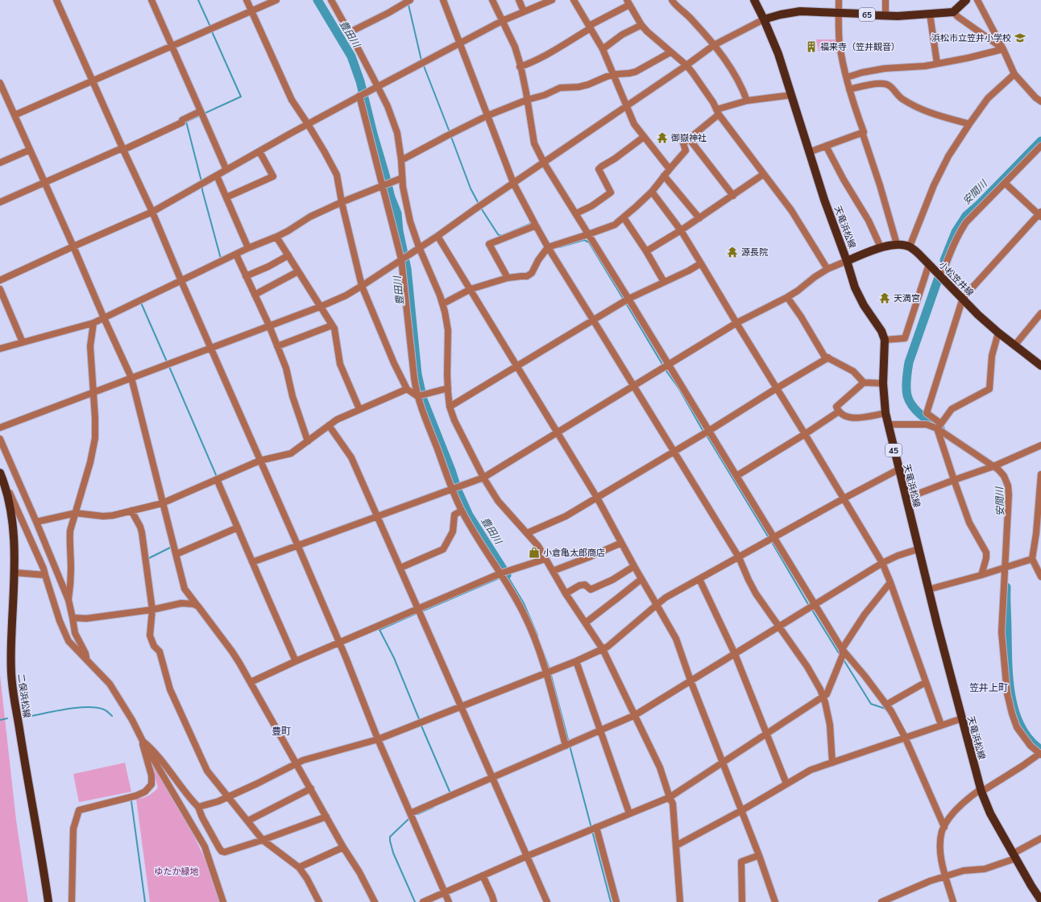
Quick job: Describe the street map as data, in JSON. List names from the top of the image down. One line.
{"streets":{"main road":["65","天竜浜松線","小松笠井線","45","二俣浜松線"]},"crossings":[["65","天竜浜松線"],["天竜浜松線","小松笠井線"]],"districts":["笠井上町","豊町"],"water":["豊田川","安間川"],"parks":["ゆたか緑地"],"places":{"school or university":["浜松市立笠井小学校"],"building":["福来寺（笠井観音）"],"temple":["御嶽神社","源長院","天満宮"],"shop":["小倉亀太郎商店"]}}
